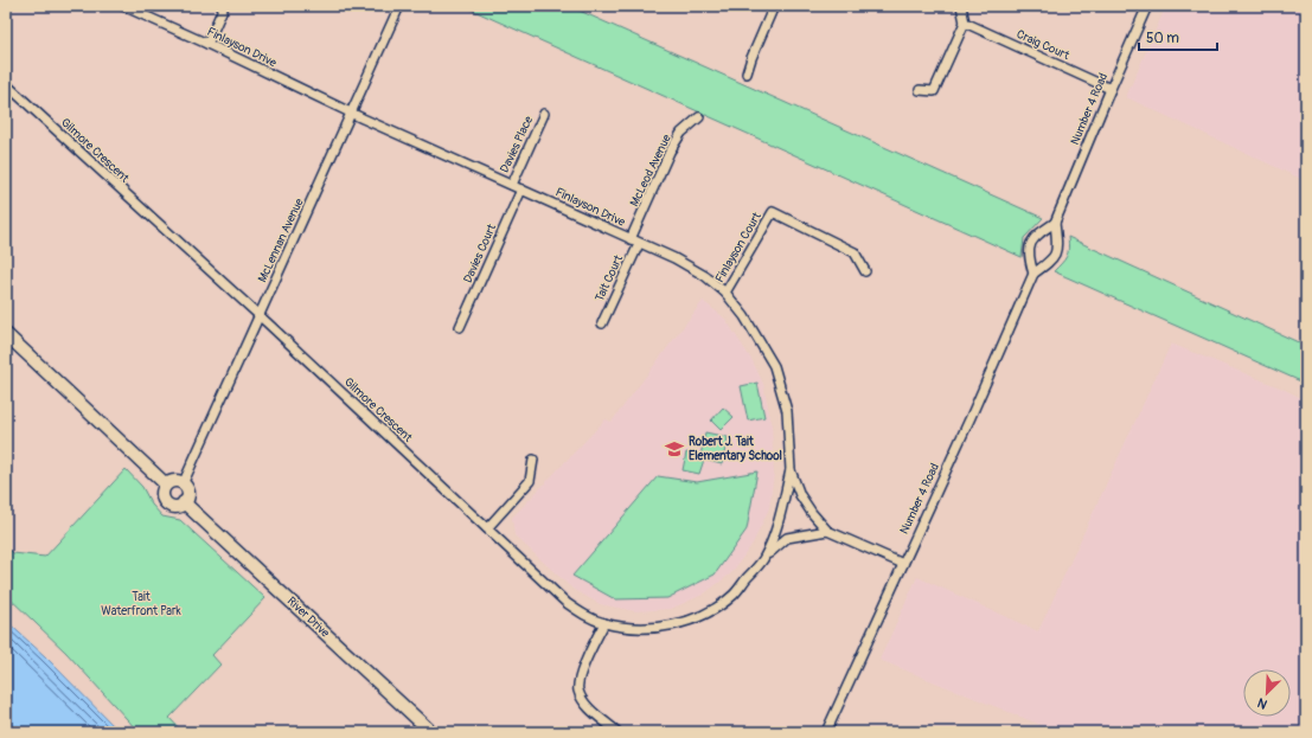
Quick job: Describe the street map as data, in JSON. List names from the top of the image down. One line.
{"streets":{"street":["Craig Court","Finlayson Drive","Number 4 Road","Davies Place","Gilmore Crescent","McLeod Avenue","McLennan Avenue","Finlayson Court","Davies Court","Tait Court","River Drive"]},"crossings":[["Craig Court","Number 4 Road"],["Finlayson Drive","Number 4 Road"],["Finlayson Drive","Davies Place"],["Finlayson Drive","Gilmore Crescent"],["Finlayson Drive","McLeod Avenue"],["Finlayson Drive","McLennan Avenue"],["Finlayson Drive","Finlayson Court"],["Finlayson Drive","Davies Court"],["Finlayson Drive","Tait Court"],["Gilmore Crescent","McLennan Avenue"],["McLennan Avenue","River Drive"]],"parks":["Tait Waterfront Park"],"places":{"school or university":["Robert J. Tait Elementary School"]},"scale_bar":"50 m","north":"bottom left"}
